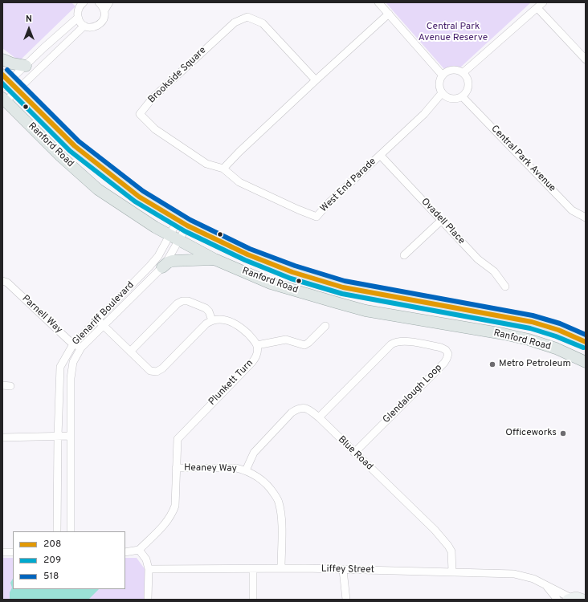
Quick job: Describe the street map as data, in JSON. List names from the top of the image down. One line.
{"streets":{"main road":["Ranford Road"],"street":["Brookside Square","Central Park Avenue","West End Parade","Ovadell Place","Glenariff Boulevard","Parnell Way","Plunkett Turn","Glendalough Loop","Blue Road","Heaney Way","Liffey Street"]},"crossings":[["Brookside Square","West End Parade"],["Ranford Road","Glenariff Boulevard"],["Central Park Avenue","West End Parade"],["West End Parade","Ovadell Place"],["Glenariff Boulevard","Parnell Way"],["Plunkett Turn","Heaney Way"],["Glendalough Loop","Blue Road"],["Blue Road","Heaney Way"],["Blue Road","Liffey Street"],["Heaney Way","Liffey Street"]],"parks":["Central Park Avenue Reserve"],"places":["Metro Petroleum","Officeworks"],"lines":["transit line 518","transit line 208","transit line 209"],"legend":["208","209","518"],"north":"top"}
